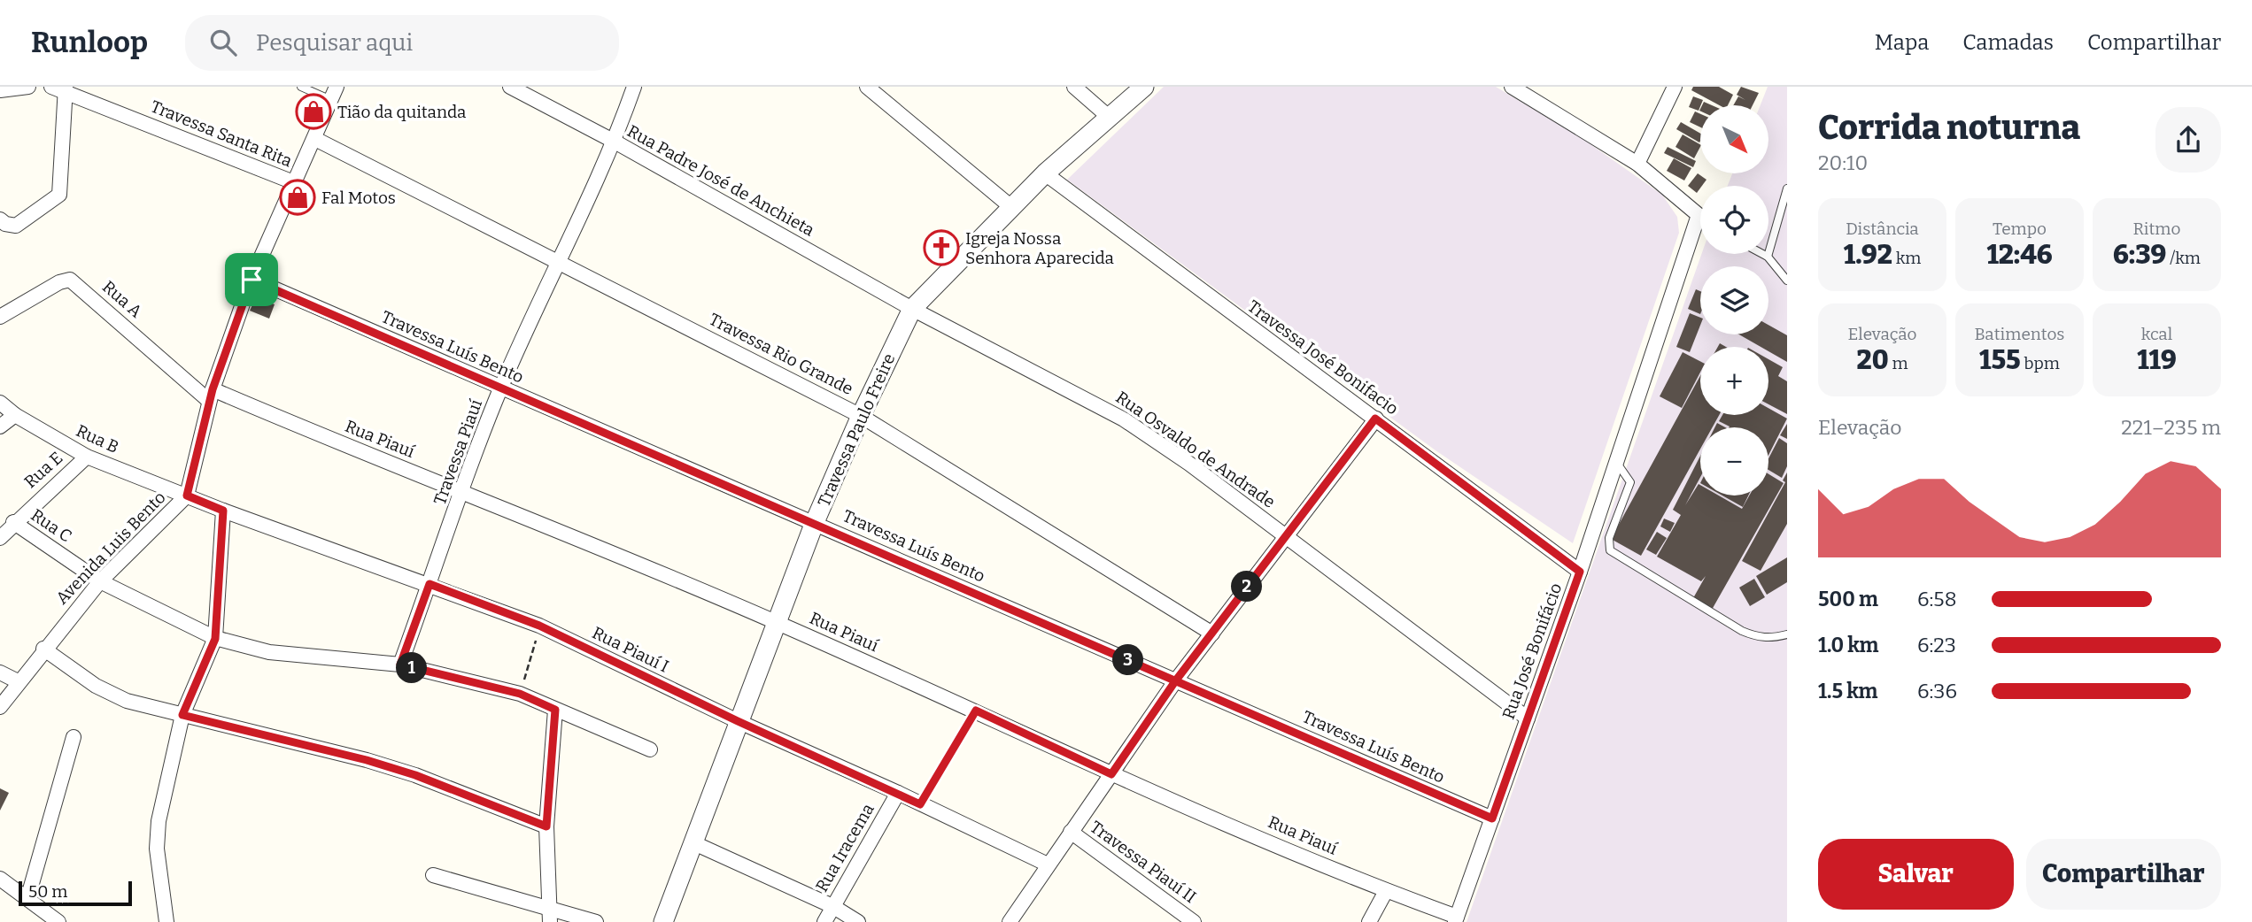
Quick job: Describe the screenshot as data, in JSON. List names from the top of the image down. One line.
{"streets":{"street":["Travessa Santa Rita","Rua Padre José de Anchieta","Rua A","Travessa Luís Bento","Travessa Rio Grande","Travessa José Bonifacio","Travessa Paulo Freire","Rua B","Rua Piauí","Rua Osvaldo de Andrade","Travessa Piauí","Rua E","Rua C","Avenida Luis Bento","Rua Piauí I","Rua José Bonifácio","Rua Iracema","Travessa Piauí II"]},"crossings":[["Travessa Santa Rita","Avenida Luis Bento"],["Rua Padre José de Anchieta","Travessa Paulo Freire"],["Rua Padre José de Anchieta","Rua Osvaldo de Andrade"],["Rua Padre José de Anchieta","Travessa Piauí"],["Rua A","Rua Piauí"],["Rua A","Avenida Luis Bento"],["Travessa Luís Bento","Travessa Paulo Freire"],["Travessa Luís Bento","Travessa Piauí"],["Travessa Luís Bento","Avenida Luis Bento"],["Travessa Luís Bento","Rua José Bonifácio"],["Travessa Rio Grande","Travessa Paulo Freire"],["Travessa Rio Grande","Travessa Piauí"],["Travessa Rio Grande","Avenida Luis Bento"],["Travessa José Bonifacio","Travessa Paulo Freire"],["Travessa José Bonifacio","Rua José Bonifácio"],["Travessa Paulo Freire","Rua Piauí"],["Travessa Paulo Freire","Rua Osvaldo de Andrade"],["Travessa Paulo Freire","Rua Piauí I"],["Rua B","Rua E"],["Rua B","Avenida Luis Bento"],["Rua B","Rua Piauí I"],["Rua Piauí","Travessa Piauí"],["Rua Piauí","Avenida Luis Bento"],["Rua Piauí","Rua José Bonifácio"],["Rua Osvaldo de Andrade","Rua José Bonifácio"],["Travessa Piauí","Rua C"],["Travessa Piauí","Rua Piauí I"],["Rua E","Rua C"],["Rua C","Avenida Luis Bento"],["Avenida Luis Bento","Rua Piauí I"],["Rua Piauí I","Rua Iracema"]],"places":{"shop":["Tião da quitanda","Fal Motos"],"church":["Igreja Nossa Senhora Aparecida"]},"scale_bar":"50 m","north":"bottom right","page":{"header":"Runloop","search":"Pesquisar aqui","nav":["Mapa","Camadas","Compartilhar"],"heading":["Corrida noturna","20:10"],"map_buttons":["+","−"],"stats":[["Distância","1.92 km"],["Tempo","12:46"],["Ritmo","6:39 /km"],["Elevação","20 m"],["Batimentos","155 bpm"],["kcal","119"]],"chart":["Elevação","221–235 m"],"pins":["2","3","1"],"list":[{"name":"500 m","note":"6:58"},{"name":"1.0 km","note":"6:23"},{"name":"1.5 km","note":"6:36"}],"buttons":["Salvar","Compartilhar"],"scale":"50 m"}}
